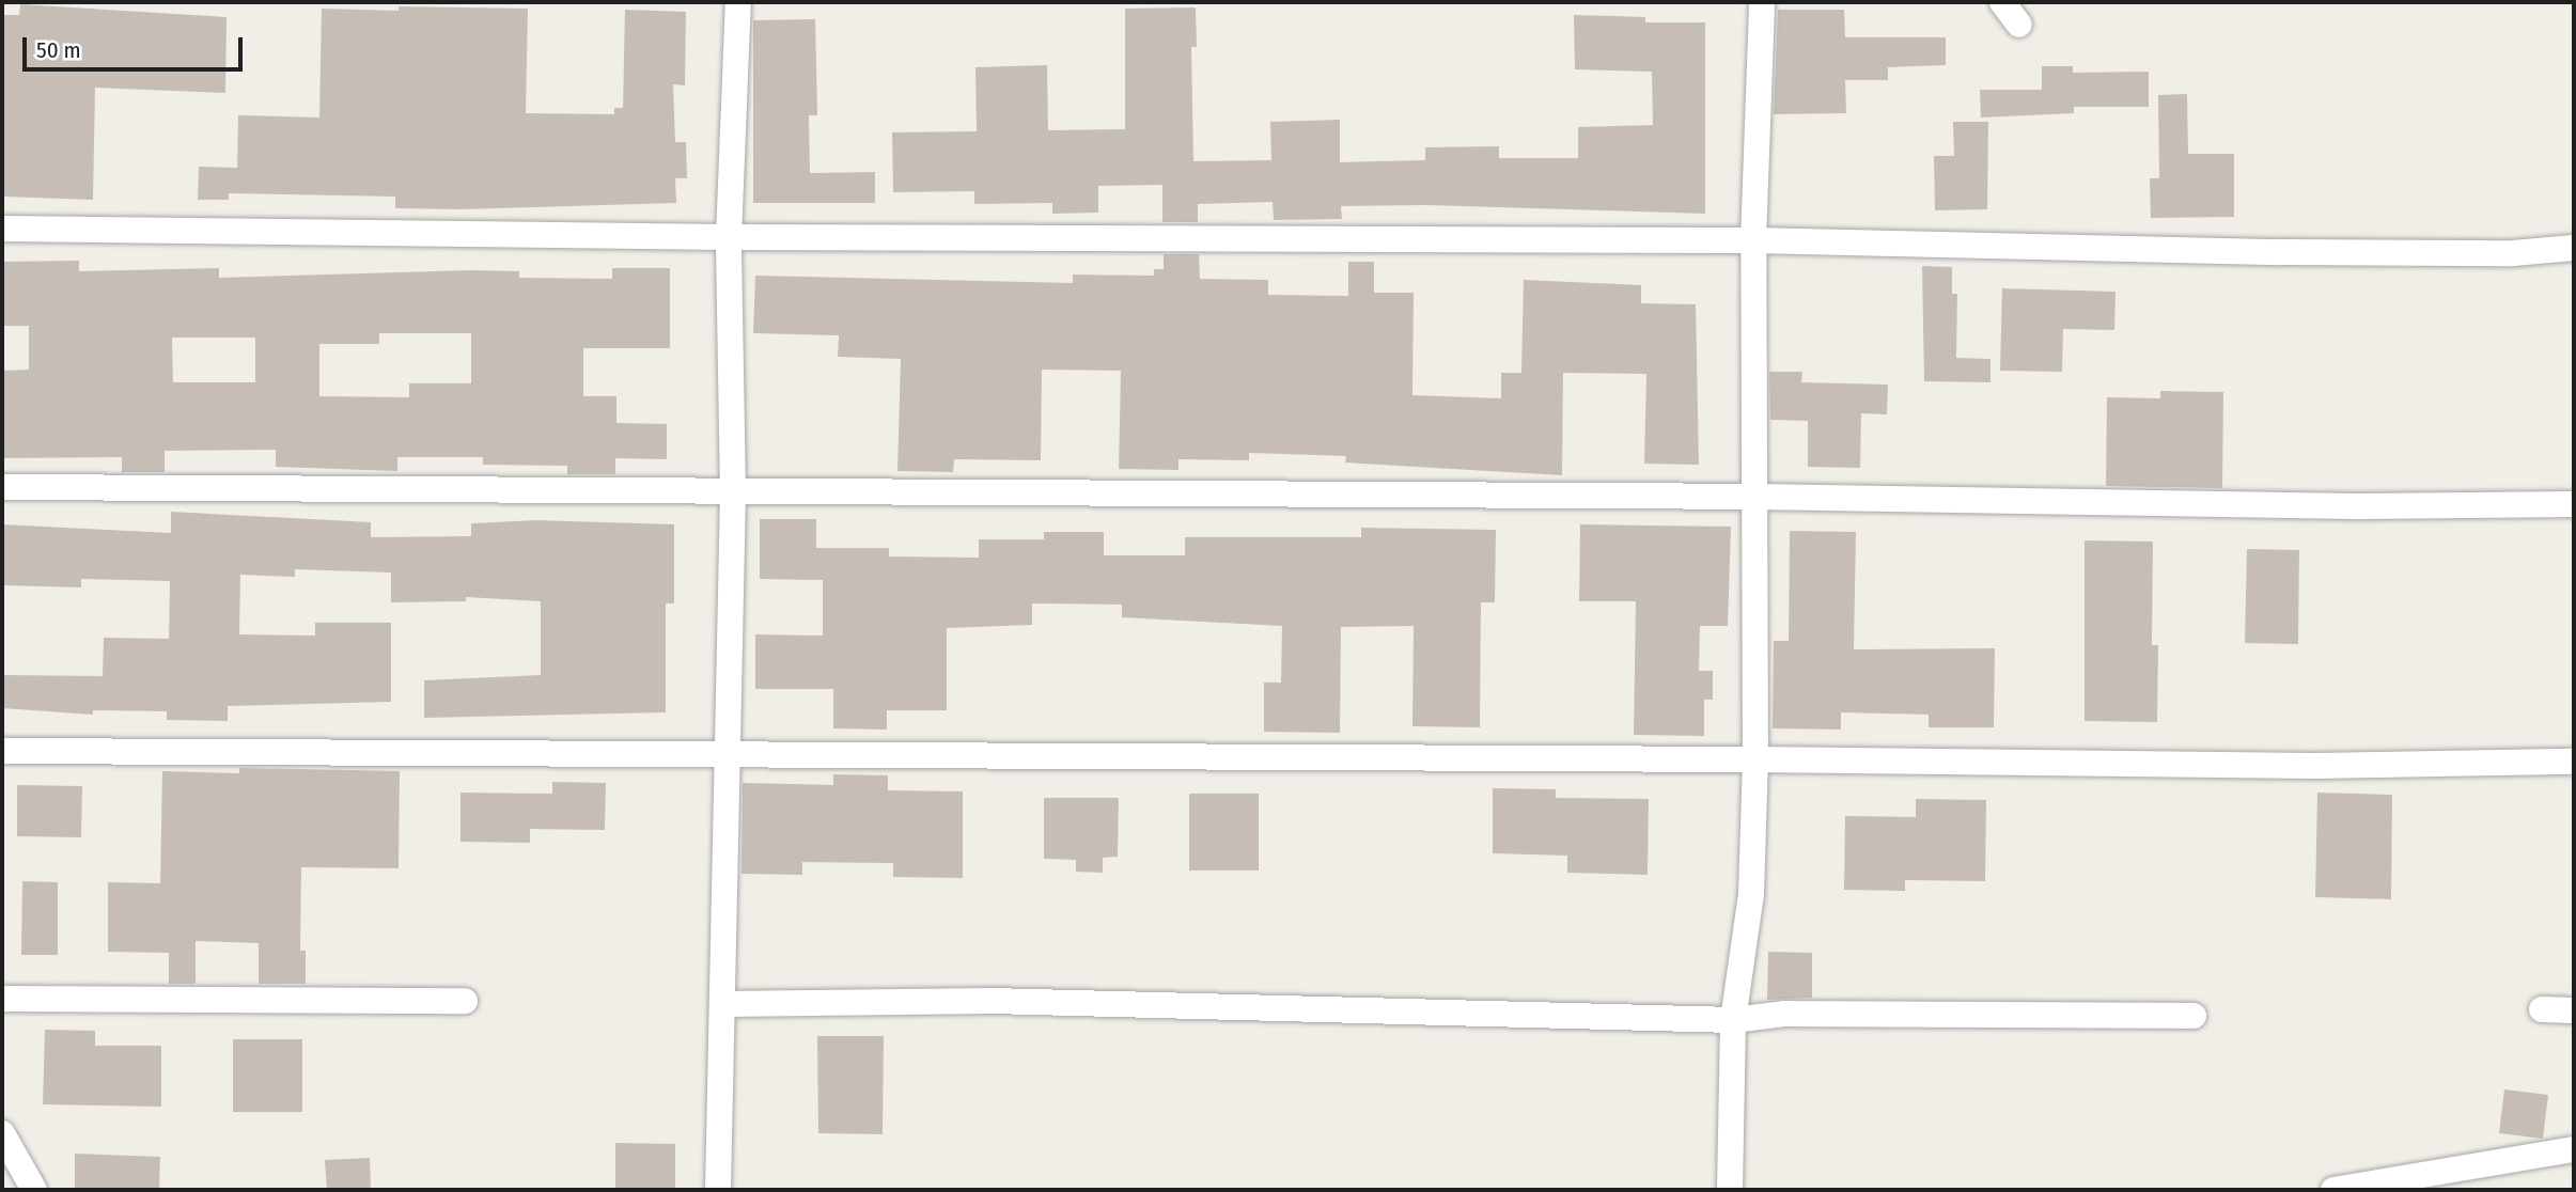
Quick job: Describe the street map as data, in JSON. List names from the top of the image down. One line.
{"scale_bar":"50 m"}
